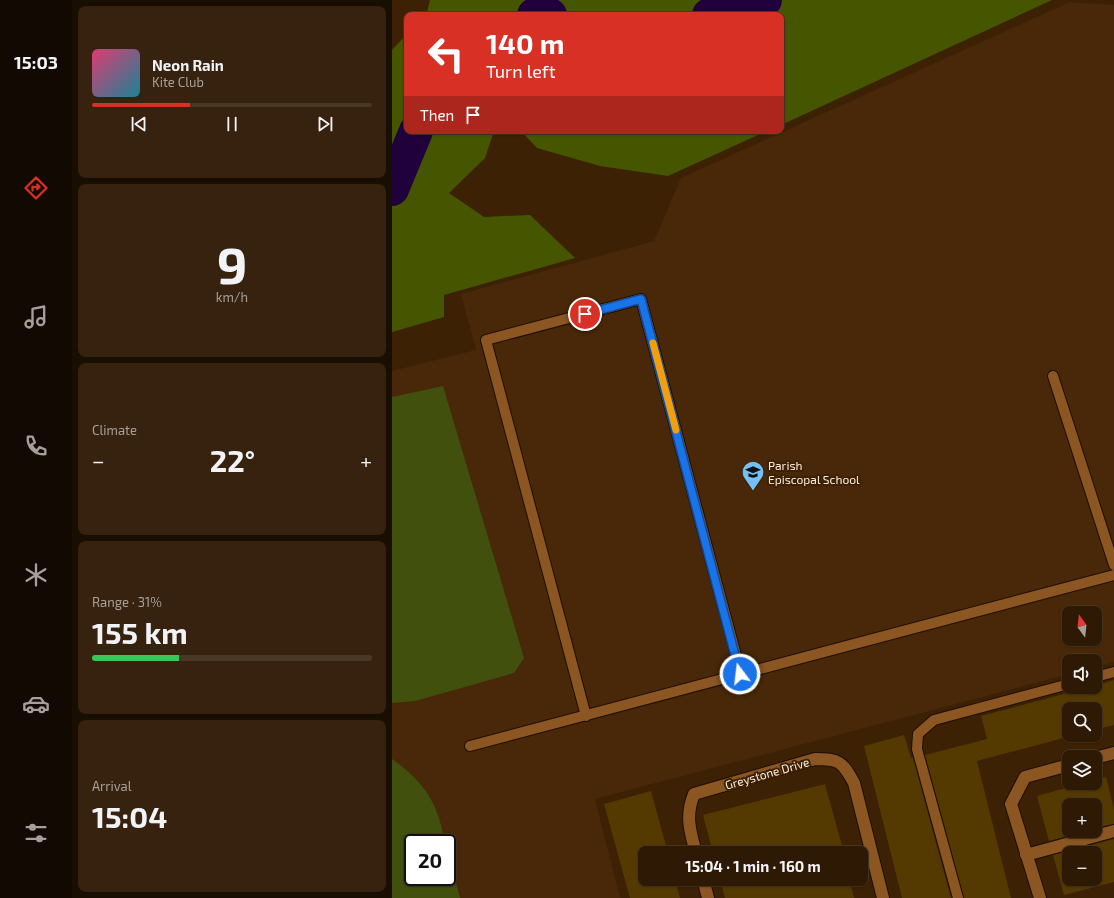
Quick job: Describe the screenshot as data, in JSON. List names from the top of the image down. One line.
{"streets":{"street":["Greystone Drive"]},"places":{"school or university":["Parish Episcopal School"]},"north":"top","page":{"tabs":"15:03","turn":["140 m","Turn left"],"song":["Neon Rain","Kite Club"],"then":"Then","tile":[["9","km/h"],"Climate",["Range · 31%","155 km"],["Arrival","15:04"]],"heat":["−","22°","+"],"map_buttons":["+","−"],"limit":"20","trip":"15:04 · 1 min · 160 m"}}
